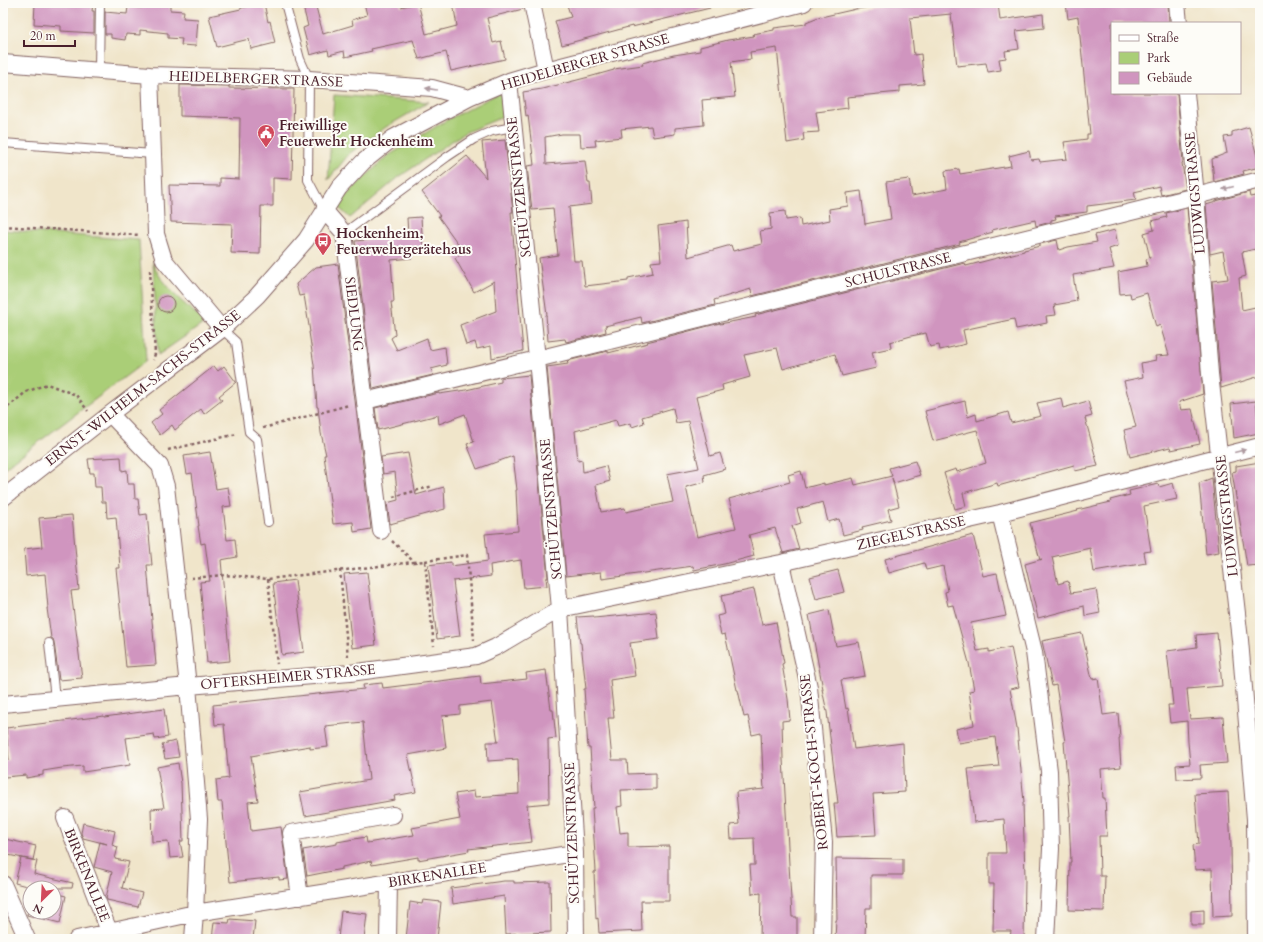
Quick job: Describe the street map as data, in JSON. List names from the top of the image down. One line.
{"streets":{"street":["HEIDELBERGER STRASSE","SCHÜTZENSTRASSE","LUDWIGSTRASSE","SCHULSTRASSE","SIEDLUNG","ERNST-WILHELM-SACHS-STRASSE","ZIEGELSTRASSE","OFTERSHEIMER STRASSE","ROBERT-KOCH-STRASSE","BIRKENALLEE"]},"crossings":[["HEIDELBERGER STRASSE","SCHÜTZENSTRASSE"],["HEIDELBERGER STRASSE","ERNST-WILHELM-SACHS-STRASSE"],["SCHÜTZENSTRASSE","SCHULSTRASSE"],["SCHÜTZENSTRASSE","ZIEGELSTRASSE"],["SCHÜTZENSTRASSE","OFTERSHEIMER STRASSE"],["SCHÜTZENSTRASSE","BIRKENALLEE"],["LUDWIGSTRASSE","SCHULSTRASSE"],["LUDWIGSTRASSE","ZIEGELSTRASSE"],["ZIEGELSTRASSE","OFTERSHEIMER STRASSE"],["ZIEGELSTRASSE","ROBERT-KOCH-STRASSE"]],"places":{"public building":["Freiwillige Feuerwehr Hockenheim"],"bus stop":["Hockenheim, Feuerwehrgerätehaus"]},"legend":["Straße","Park","Gebäude"],"scale_bar":"20 m","north":"bottom left"}
